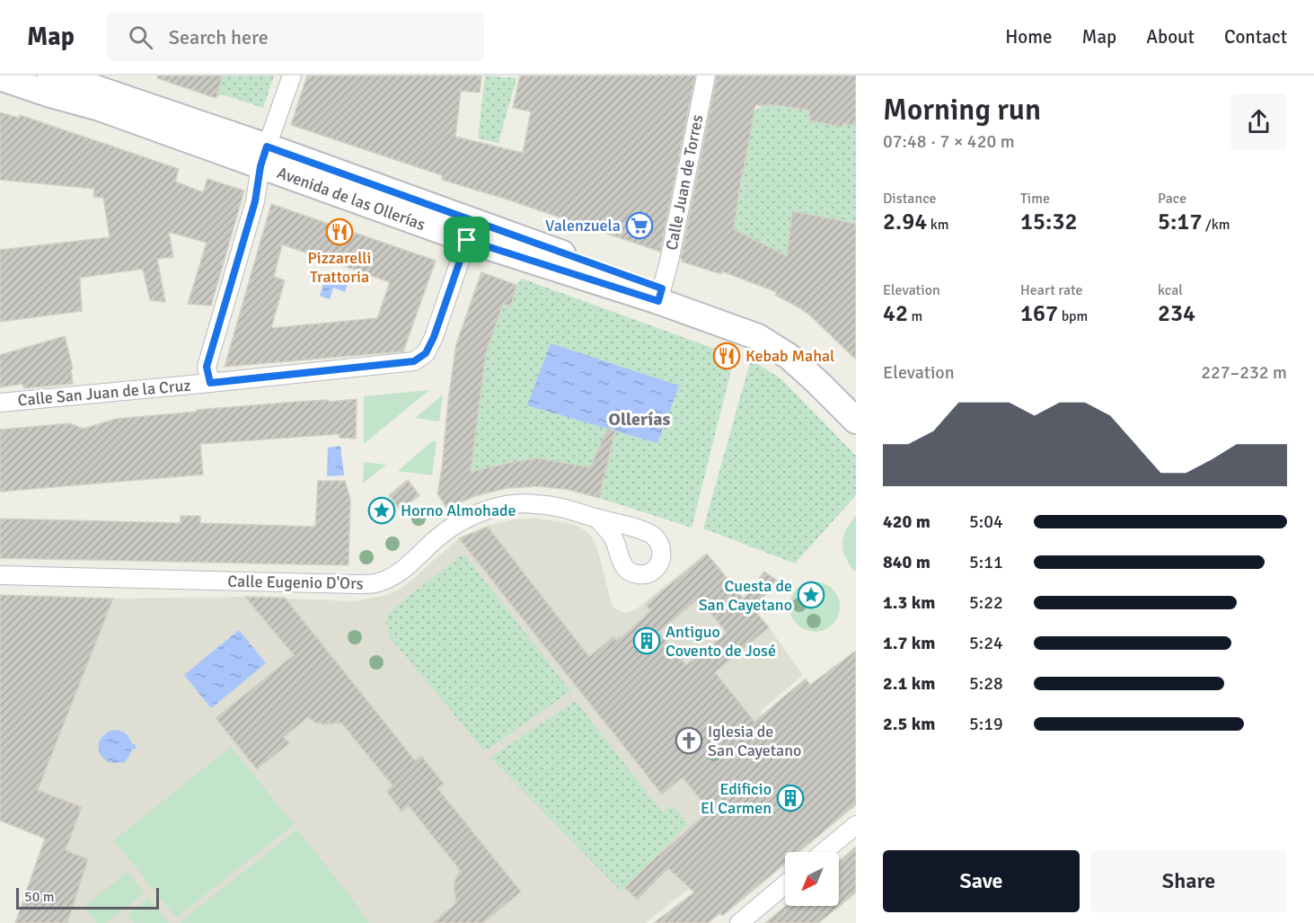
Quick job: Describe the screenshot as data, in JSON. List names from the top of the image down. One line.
{"streets":{"main road":["Avenida de las Ollerías"],"street":["Calle Juan de Torres","Calle San Juan de la Cruz","Calle Eugenio D'Ors"]},"crossings":[["Calle Juan de Torres","Avenida de las Ollerías"],["Avenida de las Ollerías","Calle San Juan de la Cruz"]],"districts":["Ollerías"],"places":{"supermarket":["Valenzuela"],"restaurant":["Pizzarelli Trattoria","Kebab Mahal"],"place":["Horno Almohade","Cuesta de San Cayetano"],"building":["Antiguo Covento de José","Edificio El Carmen"],"church":["Iglesia de San Cayetano"]},"scale_bar":"50 m","north":"bottom left","page":{"header":"Map","search":"Search here","nav":["Home","Map","About","Contact"],"heading":["Morning run","07:48 · 7 × 420 m"],"stats":[["Distance","2.94 km"],["Time","15:32"],["Pace","5:17 /km"],["Elevation","42 m"],["Heart rate","167 bpm"],["kcal","234"]],"chart":["Elevation","227–232 m"],"list":[{"name":"420 m","note":"5:04"},{"name":"840 m","note":"5:11"},{"name":"1.3 km","note":"5:22"},{"name":"1.7 km","note":"5:24"},{"name":"2.1 km","note":"5:28"},{"name":"2.5 km","note":"5:19"}],"buttons":["Save","Share"],"scale":"50 m"}}
